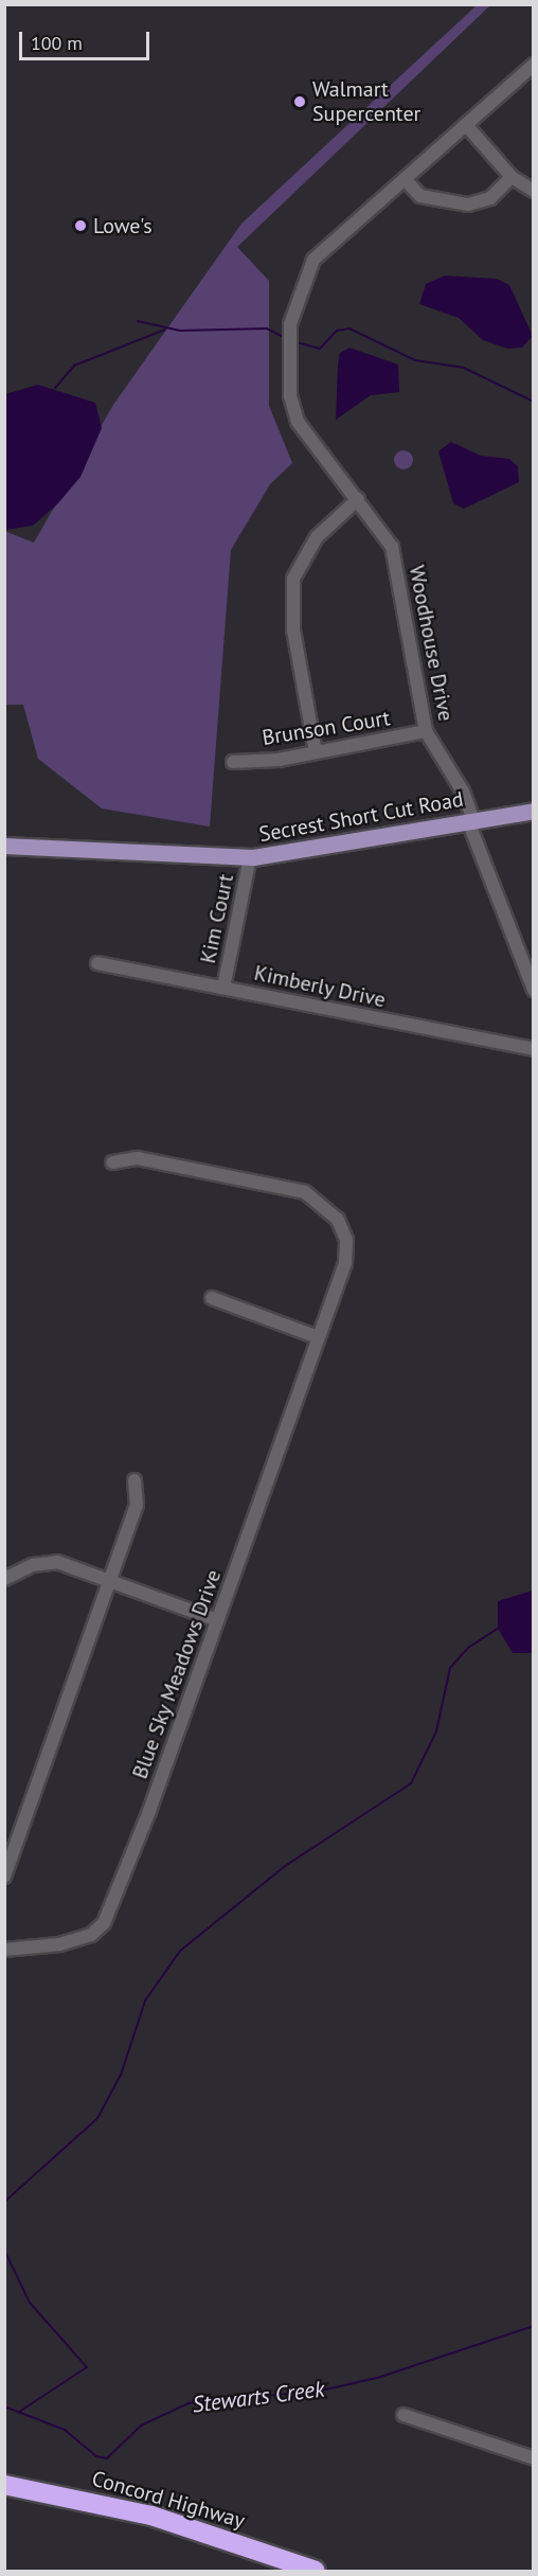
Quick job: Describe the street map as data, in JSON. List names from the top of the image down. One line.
{"streets":{"highway":["Concord Highway"],"main road":["Secrest Short Cut Road"],"street":["Woodhouse Drive","Brunson Court","Kim Court","Kimberly Drive","Blue Sky Meadows Drive"]},"crossings":[["Woodhouse Drive","Brunson Court"],["Woodhouse Drive","Secrest Short Cut Road"],["Secrest Short Cut Road","Kim Court"],["Kim Court","Kimberly Drive"]],"water":["Stewarts Creek"],"places":["Walmart Supercenter","Lowe's"],"scale_bar":"100 m"}
